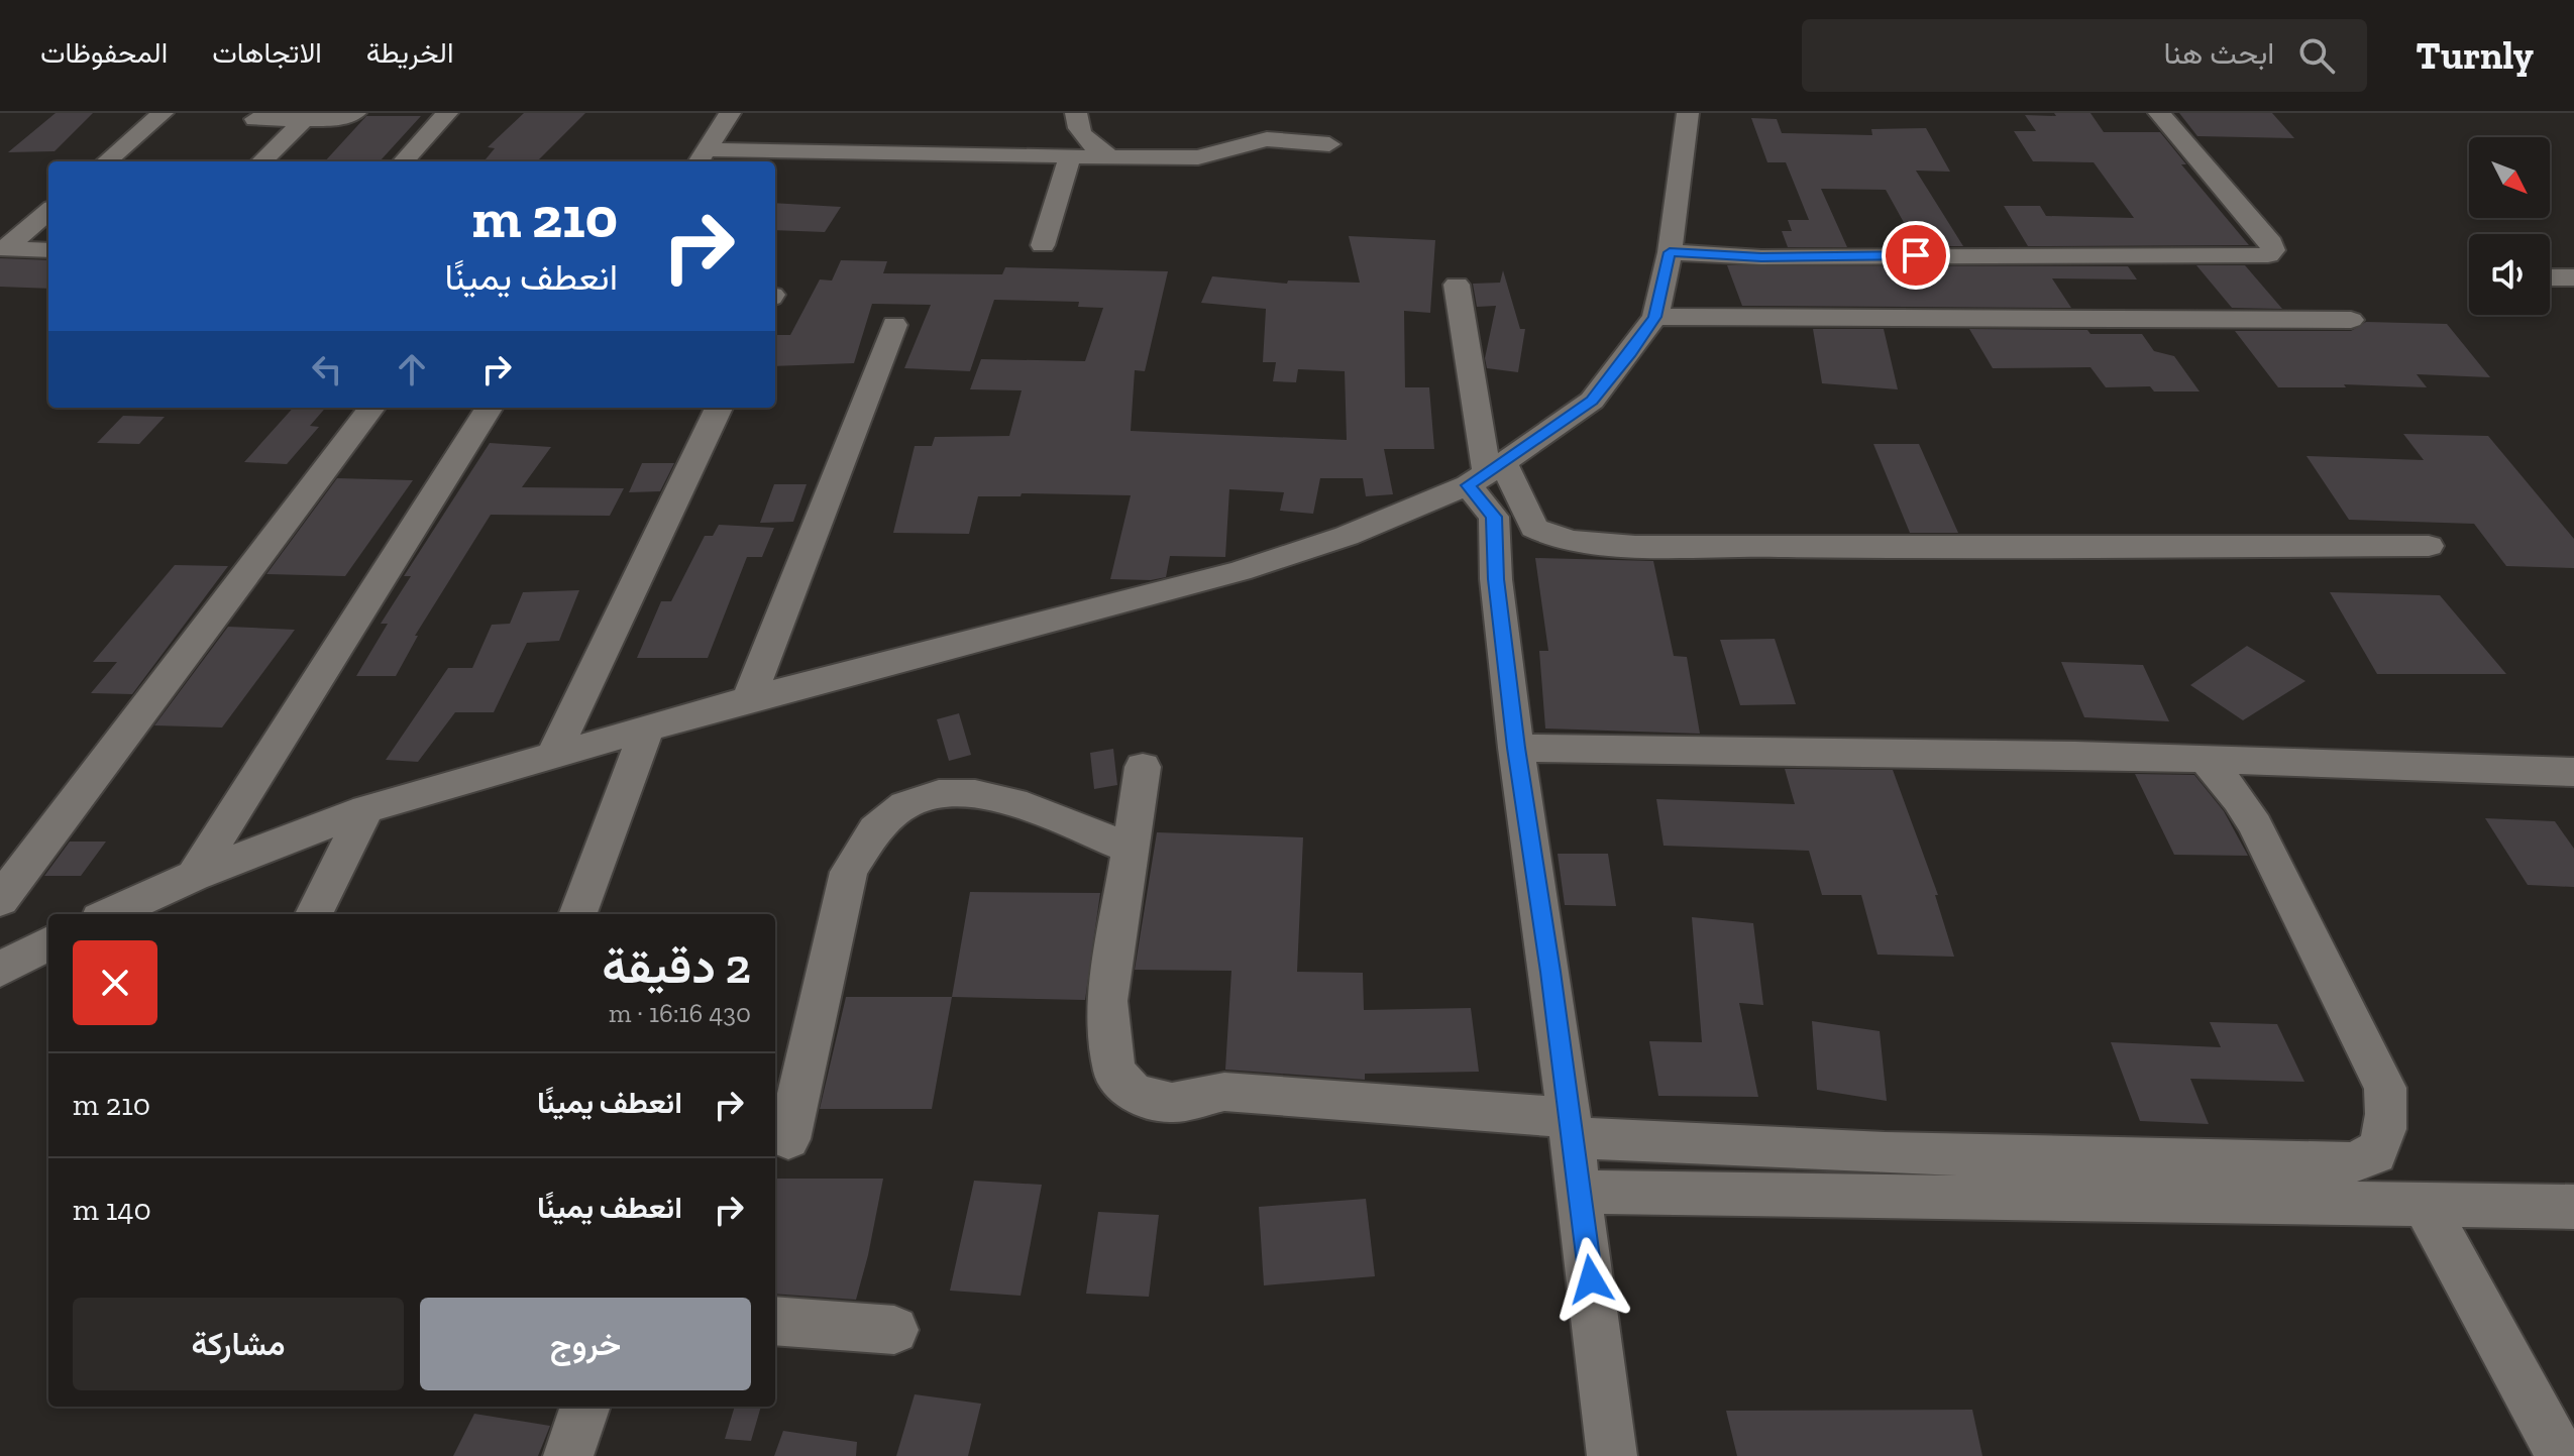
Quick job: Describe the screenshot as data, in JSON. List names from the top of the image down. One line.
{"north":"bottom right","page":{"header":"Turnly","search":"ابحث هنا","nav":["الخريطة","الاتجاهات","المحفوظات"],"turn":["210 m","انعطف يمينًا"],"heading":["2 دقيقة","430 m · 16:16"],"list":[{"name":"انعطف يمينًا","value":"210 m"},{"name":"انعطف يمينًا","value":"140 m"}],"buttons":["خروج","مشاركة"]}}
